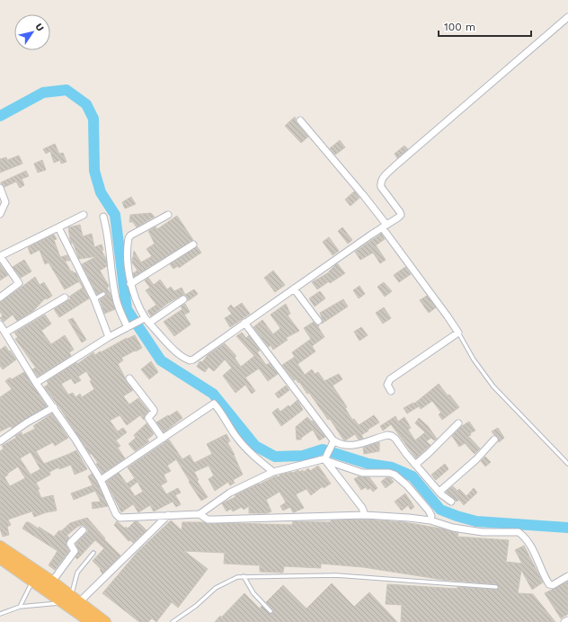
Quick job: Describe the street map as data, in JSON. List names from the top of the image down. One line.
{"scale_bar":"100 m","north":"top right"}
